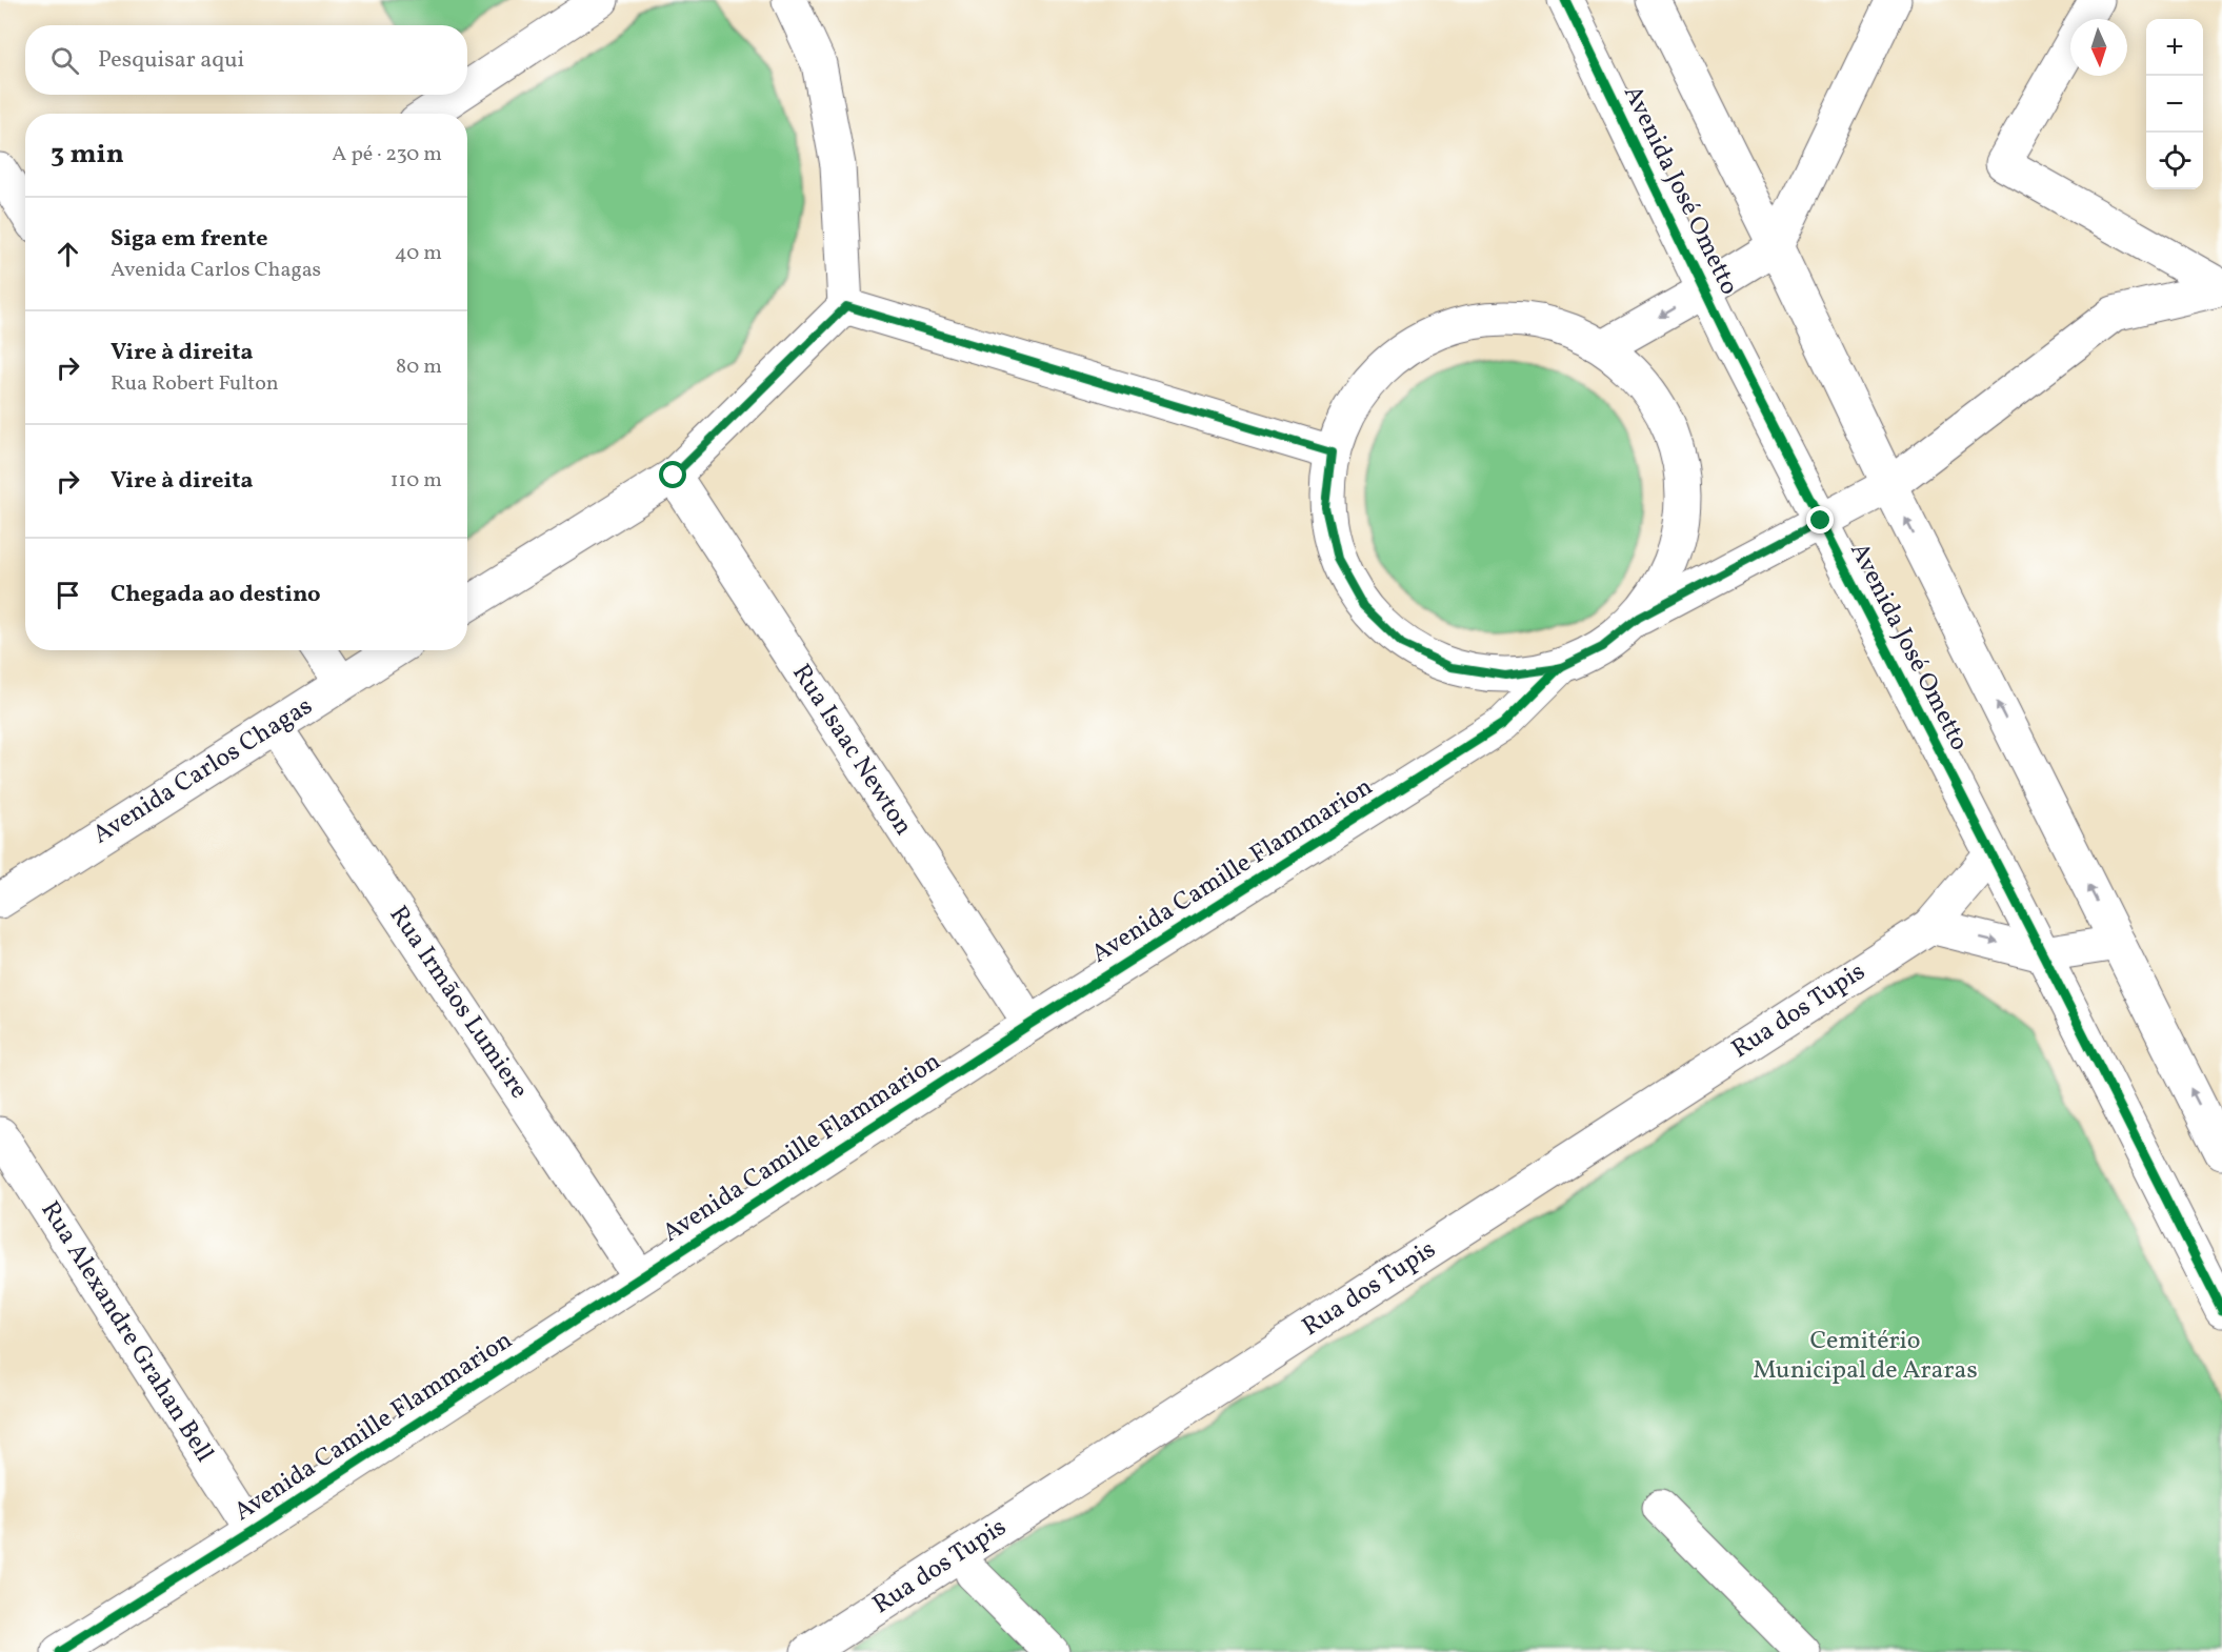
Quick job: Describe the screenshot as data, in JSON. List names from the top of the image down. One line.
{"streets":{"street":["Avenida José Ometto","Rua Isaac Newton","Avenida Carlos Chagas","Avenida Camille Flammarion","Rua Irmãos Lumiere","Rua dos Tupis","Rua Alexandre Grahan Bell"]},"crossings":[["Avenida José Ometto","Rua dos Tupis"],["Rua Isaac Newton","Avenida Camille Flammarion"],["Avenida Carlos Chagas","Rua Irmãos Lumiere"],["Avenida Camille Flammarion","Rua Irmãos Lumiere"],["Avenida Camille Flammarion","Rua Alexandre Grahan Bell"]],"parks":["Cemitério Municipal de Araras"],"north":"bottom","page":{"map_buttons":["+","−"],"search":"Pesquisar aqui","heading":["3 min","A pé · 230 m"],"list":[["Siga em frente","Avenida Carlos Chagas","40 m"],["Vire à direita","Rua Robert Fulton","80 m"],["Vire à direita","110 m"],"Chegada ao destino"]}}
